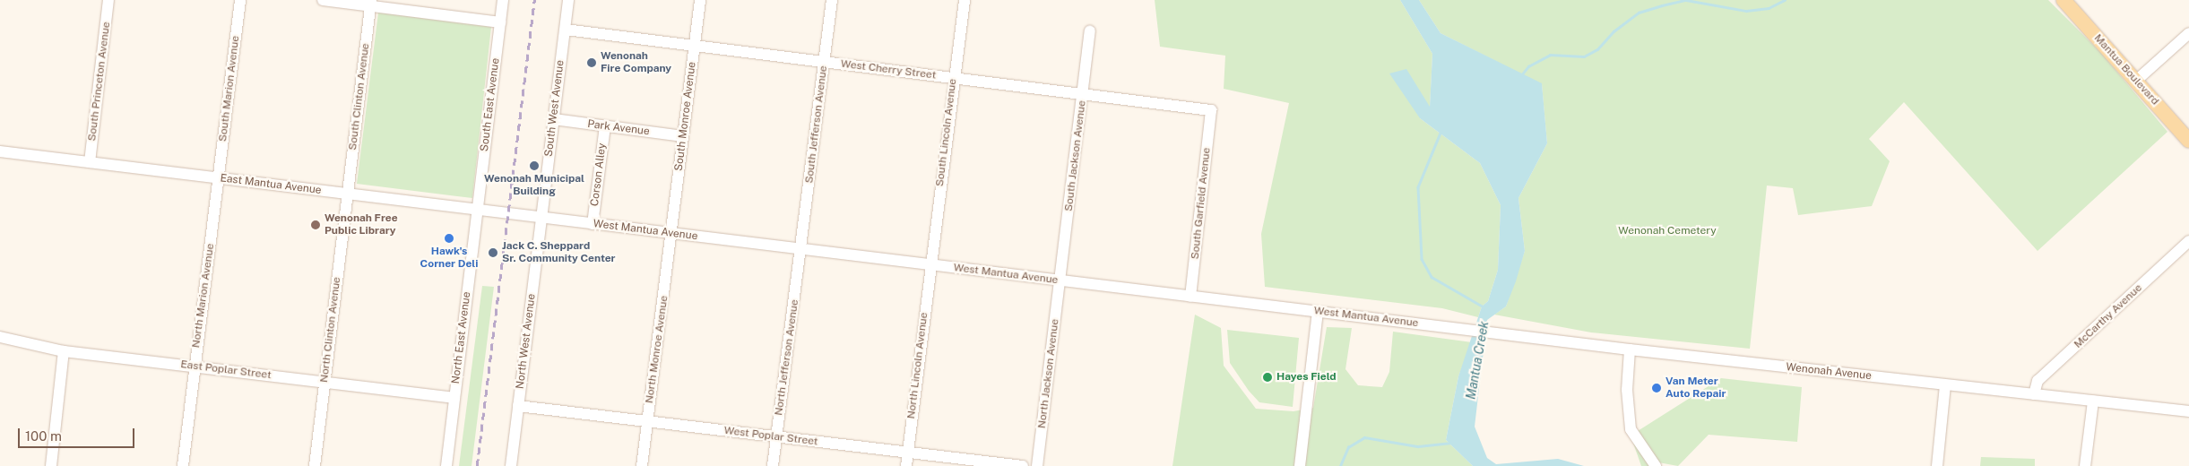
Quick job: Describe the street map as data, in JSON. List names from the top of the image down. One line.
{"streets":{"main road":["Mantua Boulevard"],"street":["West Cherry Street","South Princeton Avenue","South Marion Avenue","South Clinton Avenue","South East Avenue","South West Avenue","South Monroe Avenue","South Jefferson Avenue","Park Avenue","South Lincoln Avenue","South Jackson Avenue","Corson Alley","East Mantua Avenue","South Garfield Avenue","West Mantua Avenue","North Marion Avenue","McCarthy Avenue","North Clinton Avenue","North East Avenue","North West Avenue","North Monroe Avenue","North Jefferson Avenue","North Lincoln Avenue","East Poplar Street","Wenonah Avenue","North Jackson Avenue","West Poplar Street"]},"crossings":[["West Cherry Street","South West Avenue"],["West Cherry Street","South Monroe Avenue"],["West Cherry Street","South Jefferson Avenue"],["West Cherry Street","South Lincoln Avenue"],["West Cherry Street","South Jackson Avenue"],["West Cherry Street","South Garfield Avenue"],["South Princeton Avenue","East Mantua Avenue"],["South Marion Avenue","East Mantua Avenue"],["South Marion Avenue","North Marion Avenue"],["South Clinton Avenue","East Mantua Avenue"],["South Clinton Avenue","North Clinton Avenue"],["South East Avenue","East Mantua Avenue"],["South East Avenue","North East Avenue"],["South West Avenue","Park Avenue"],["South West Avenue","East Mantua Avenue"],["South West Avenue","West Mantua Avenue"],["South West Avenue","North West Avenue"],["South Monroe Avenue","Park Avenue"],["South Monroe Avenue","West Mantua Avenue"],["South Monroe Avenue","North Monroe Avenue"],["South Jefferson Avenue","West Mantua Avenue"],["South Jefferson Avenue","North Jefferson Avenue"],["Park Avenue","Corson Alley"],["South Lincoln Avenue","West Mantua Avenue"],["South Lincoln Avenue","North Lincoln Avenue"],["South Jackson Avenue","West Mantua Avenue"],["South Jackson Avenue","North Jackson Avenue"],["Corson Alley","West Mantua Avenue"],["East Mantua Avenue","West Mantua Avenue"],["East Mantua Avenue","North Marion Avenue"],["East Mantua Avenue","North Clinton Avenue"],["East Mantua Avenue","North East Avenue"],["East Mantua Avenue","North West Avenue"],["South Garfield Avenue","West Mantua Avenue"],["West Mantua Avenue","North West Avenue"],["West Mantua Avenue","North Monroe Avenue"],["West Mantua Avenue","North Jefferson Avenue"],["West Mantua Avenue","North Lincoln Avenue"],["West Mantua Avenue","Wenonah Avenue"],["West Mantua Avenue","North Jackson Avenue"],["North Marion Avenue","East Poplar Street"],["McCarthy Avenue","Wenonah Avenue"],["North Clinton Avenue","East Poplar Street"],["North East Avenue","East Poplar Street"],["North West Avenue","West Poplar Street"],["North Monroe Avenue","West Poplar Street"],["North Jefferson Avenue","West Poplar Street"],["North Lincoln Avenue","West Poplar Street"]],"water":["Mantua Creek"],"parks":["Wenonah Cemetery"],"places":["Wenonah Fire Company","Wenonah Municipal Building","Wenonah Free Public Library","Hawk's Corner Deli","Jack C. Sheppard Sr. Community Center","Hayes Field","Van Meter Auto Repair"],"scale_bar":"100 m"}
